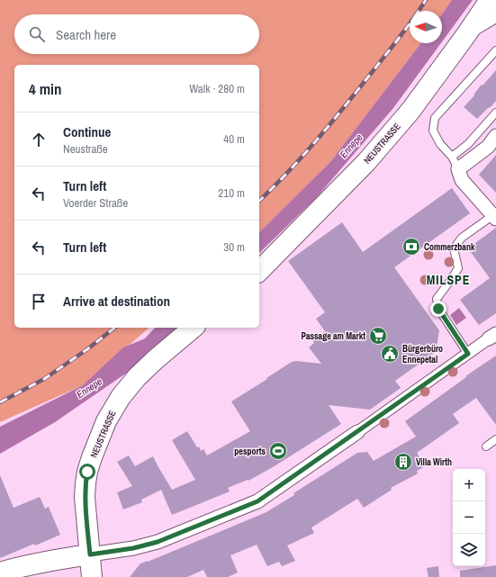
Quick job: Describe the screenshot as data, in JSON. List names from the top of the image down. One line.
{"streets":{"main road":["NEUSTRASSE"]},"districts":["MILSPE"],"water":["Ennepe"],"places":{"bank":["Commerzbank"],"supermarket":["Passage am Markt"],"public building":["Bürgerbüro Ennepetal"],"sports":["pesports"],"building":["Villa Wirth"]},"north":"left","page":{"search":"Search here","heading":["4 min","Walk · 280 m"],"list":[["Continue","Neustraße","40 m"],["Turn left","Voerder Straße","210 m"],["Turn left","30 m"],"Arrive at destination"],"map_buttons":["+","−"]}}
